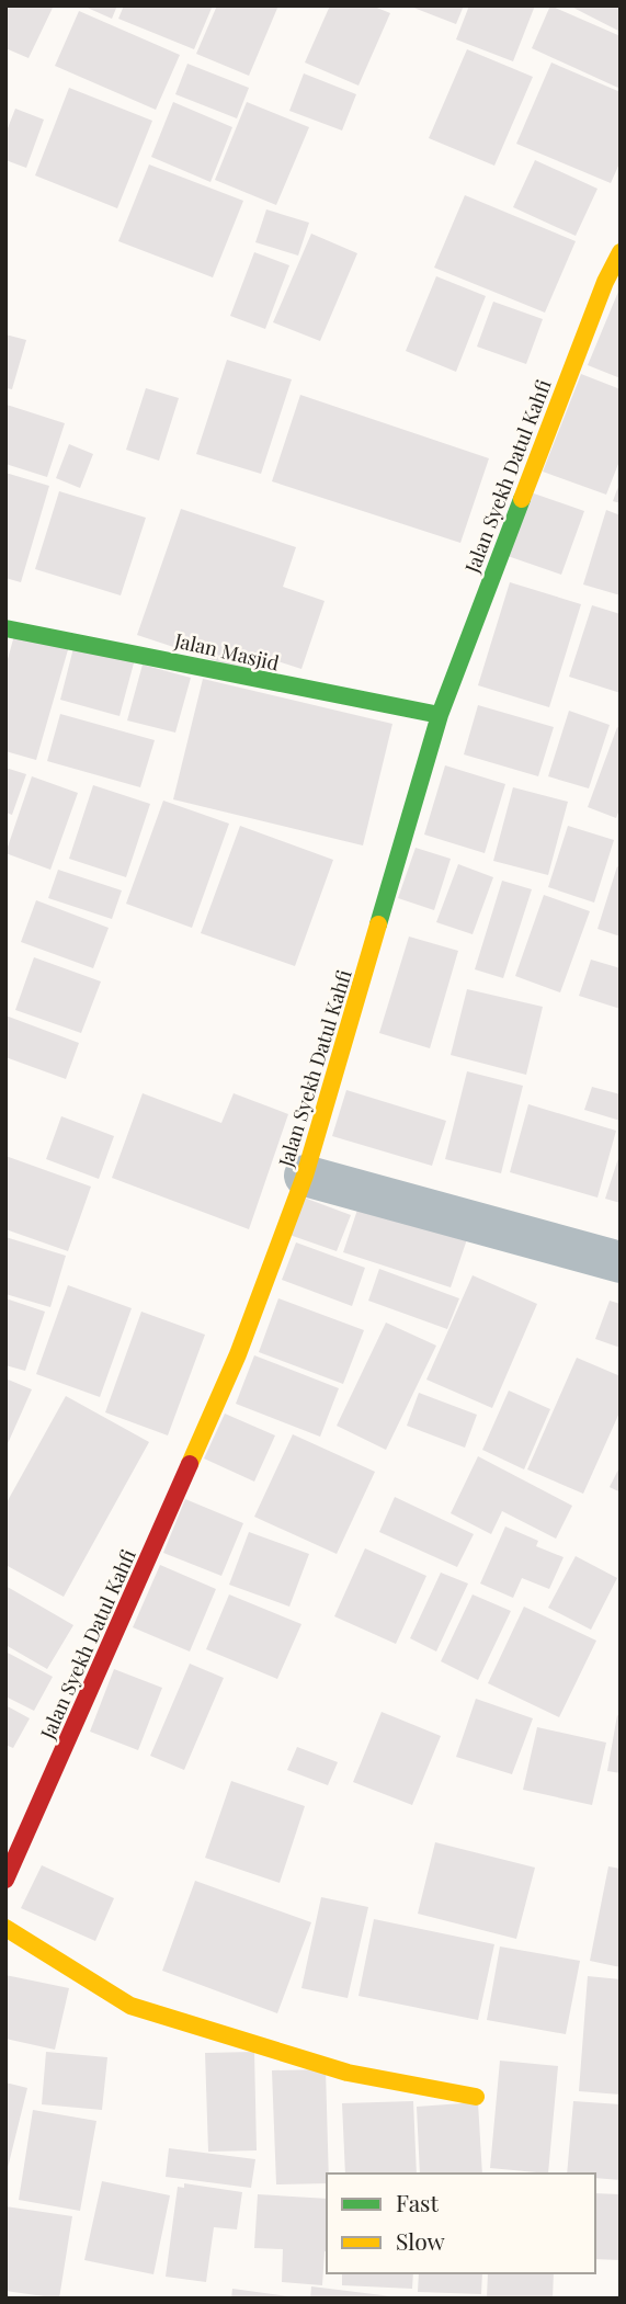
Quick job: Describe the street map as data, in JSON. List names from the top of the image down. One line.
{"streets":{"street":["Jalan Syekh Datul Kahfi","Jalan Masjid"]},"crossings":[["Jalan Syekh Datul Kahfi","Jalan Masjid"]],"legend":["Fast","Slow"]}
